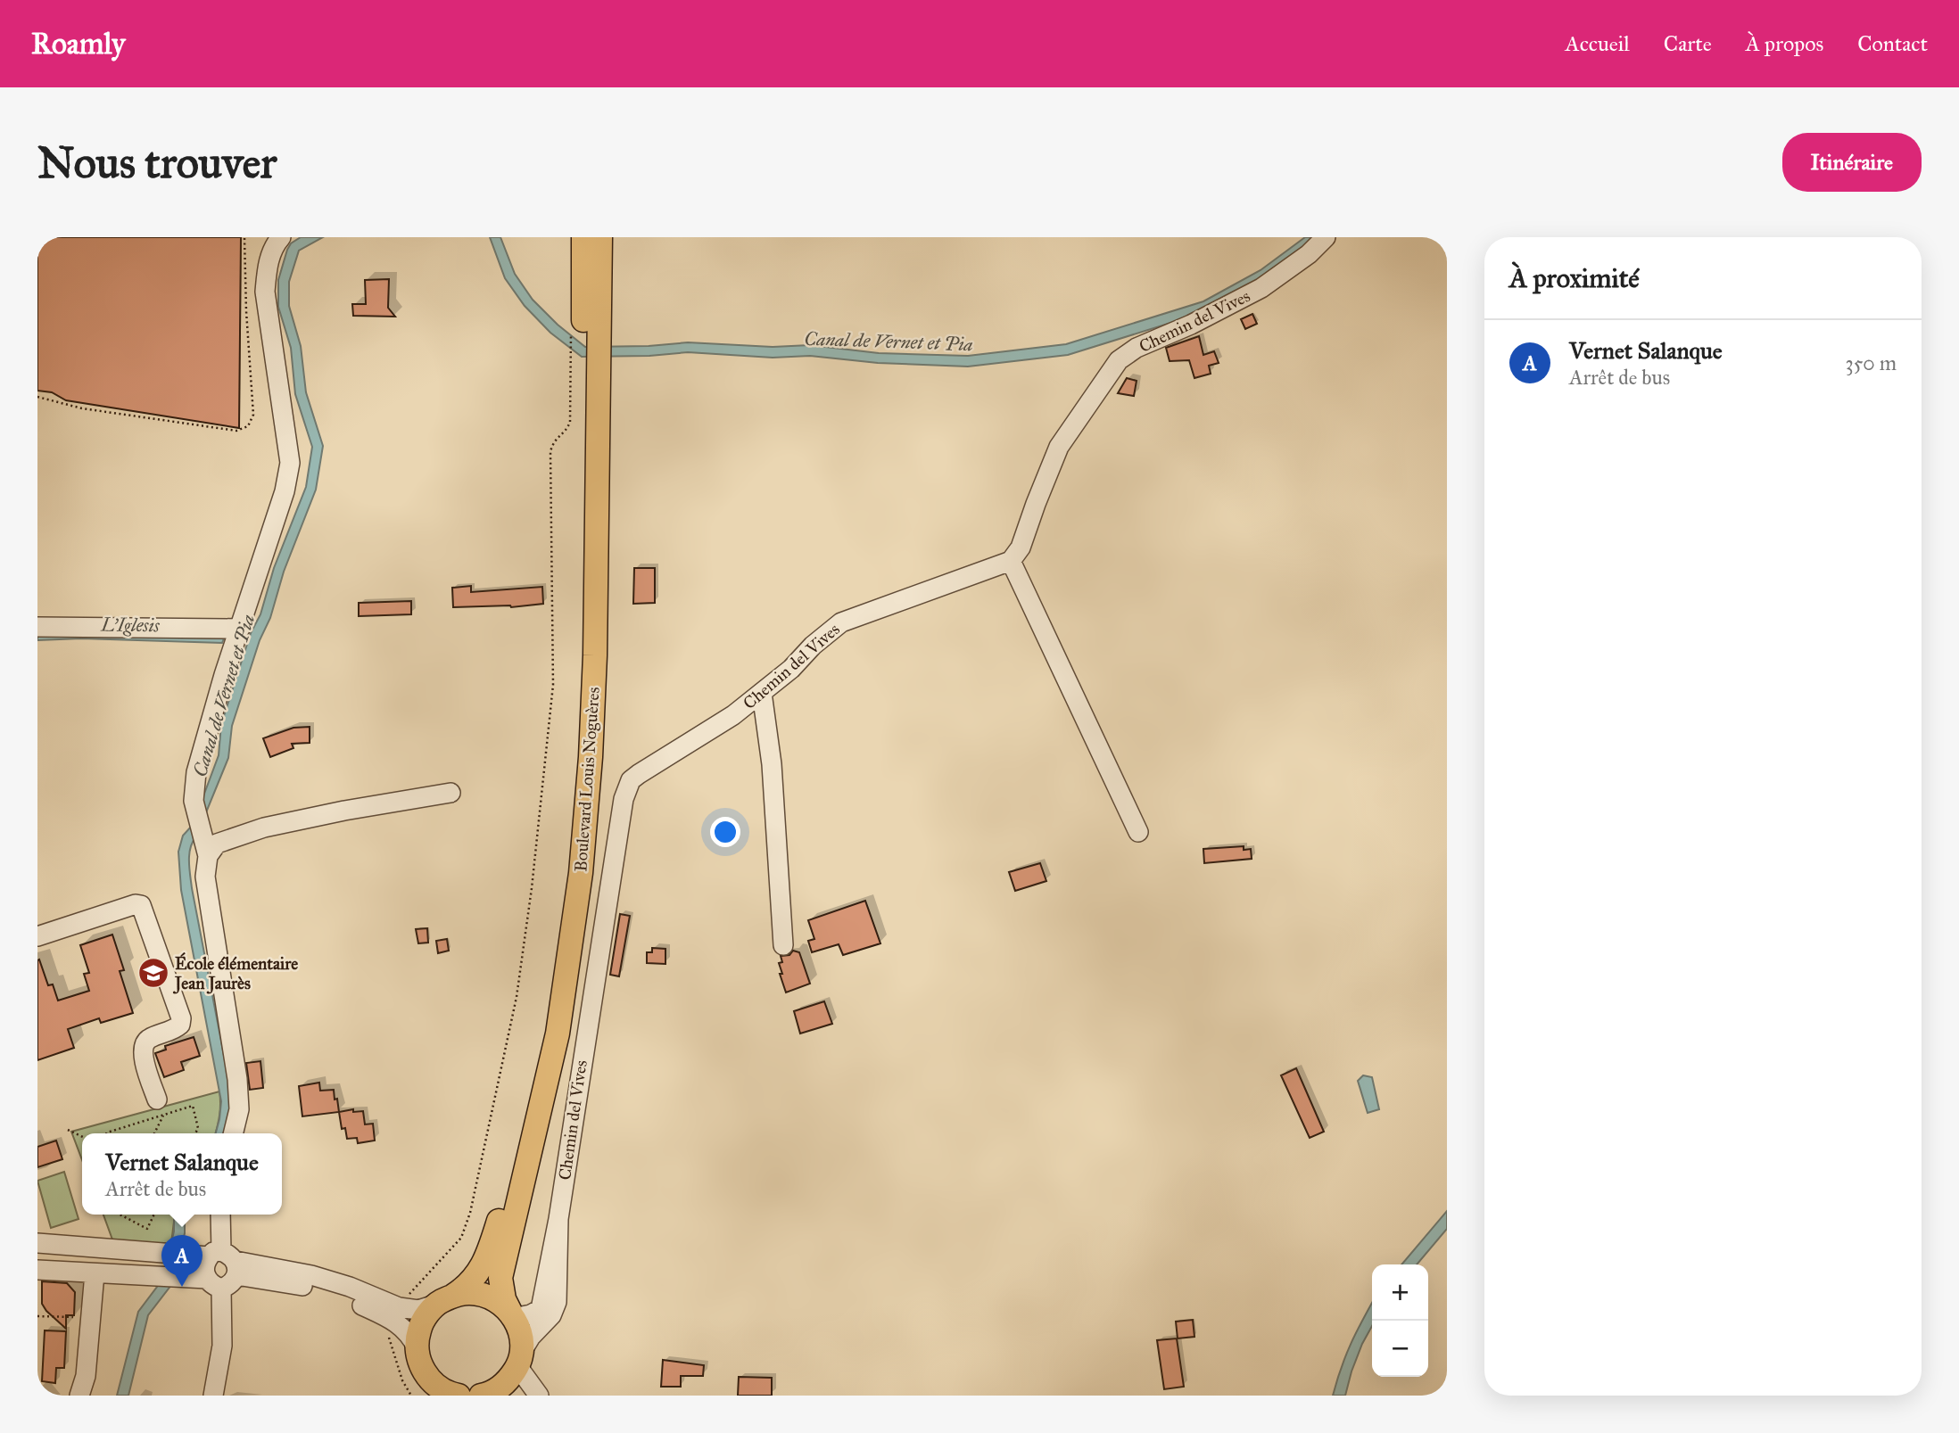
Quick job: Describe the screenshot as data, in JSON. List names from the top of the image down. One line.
{"streets":{"main road":["Boulevard Louis Noguères"],"street":["Chemin del Vives"]},"crossings":[["Chemin del Vives","Boulevard Louis Noguères"]],"water":["Canal de Vernet et Pia","L'Iglesis"],"places":{"school or university":["École élémentaire Jean Jaurès"]},"page":{"header":"Roamly","nav":["Accueil","Carte","À propos","Contact"],"buttons":"Itinéraire","title":"Nous trouver","heading":"À proximité","list":[{"mark":"A","name":"Vernet Salanque","note":"Arrêt de bus","value":"350 m"}],"popup":["Vernet Salanque","Arrêt de bus"],"pins":"A","map_buttons":["+","−"]}}
